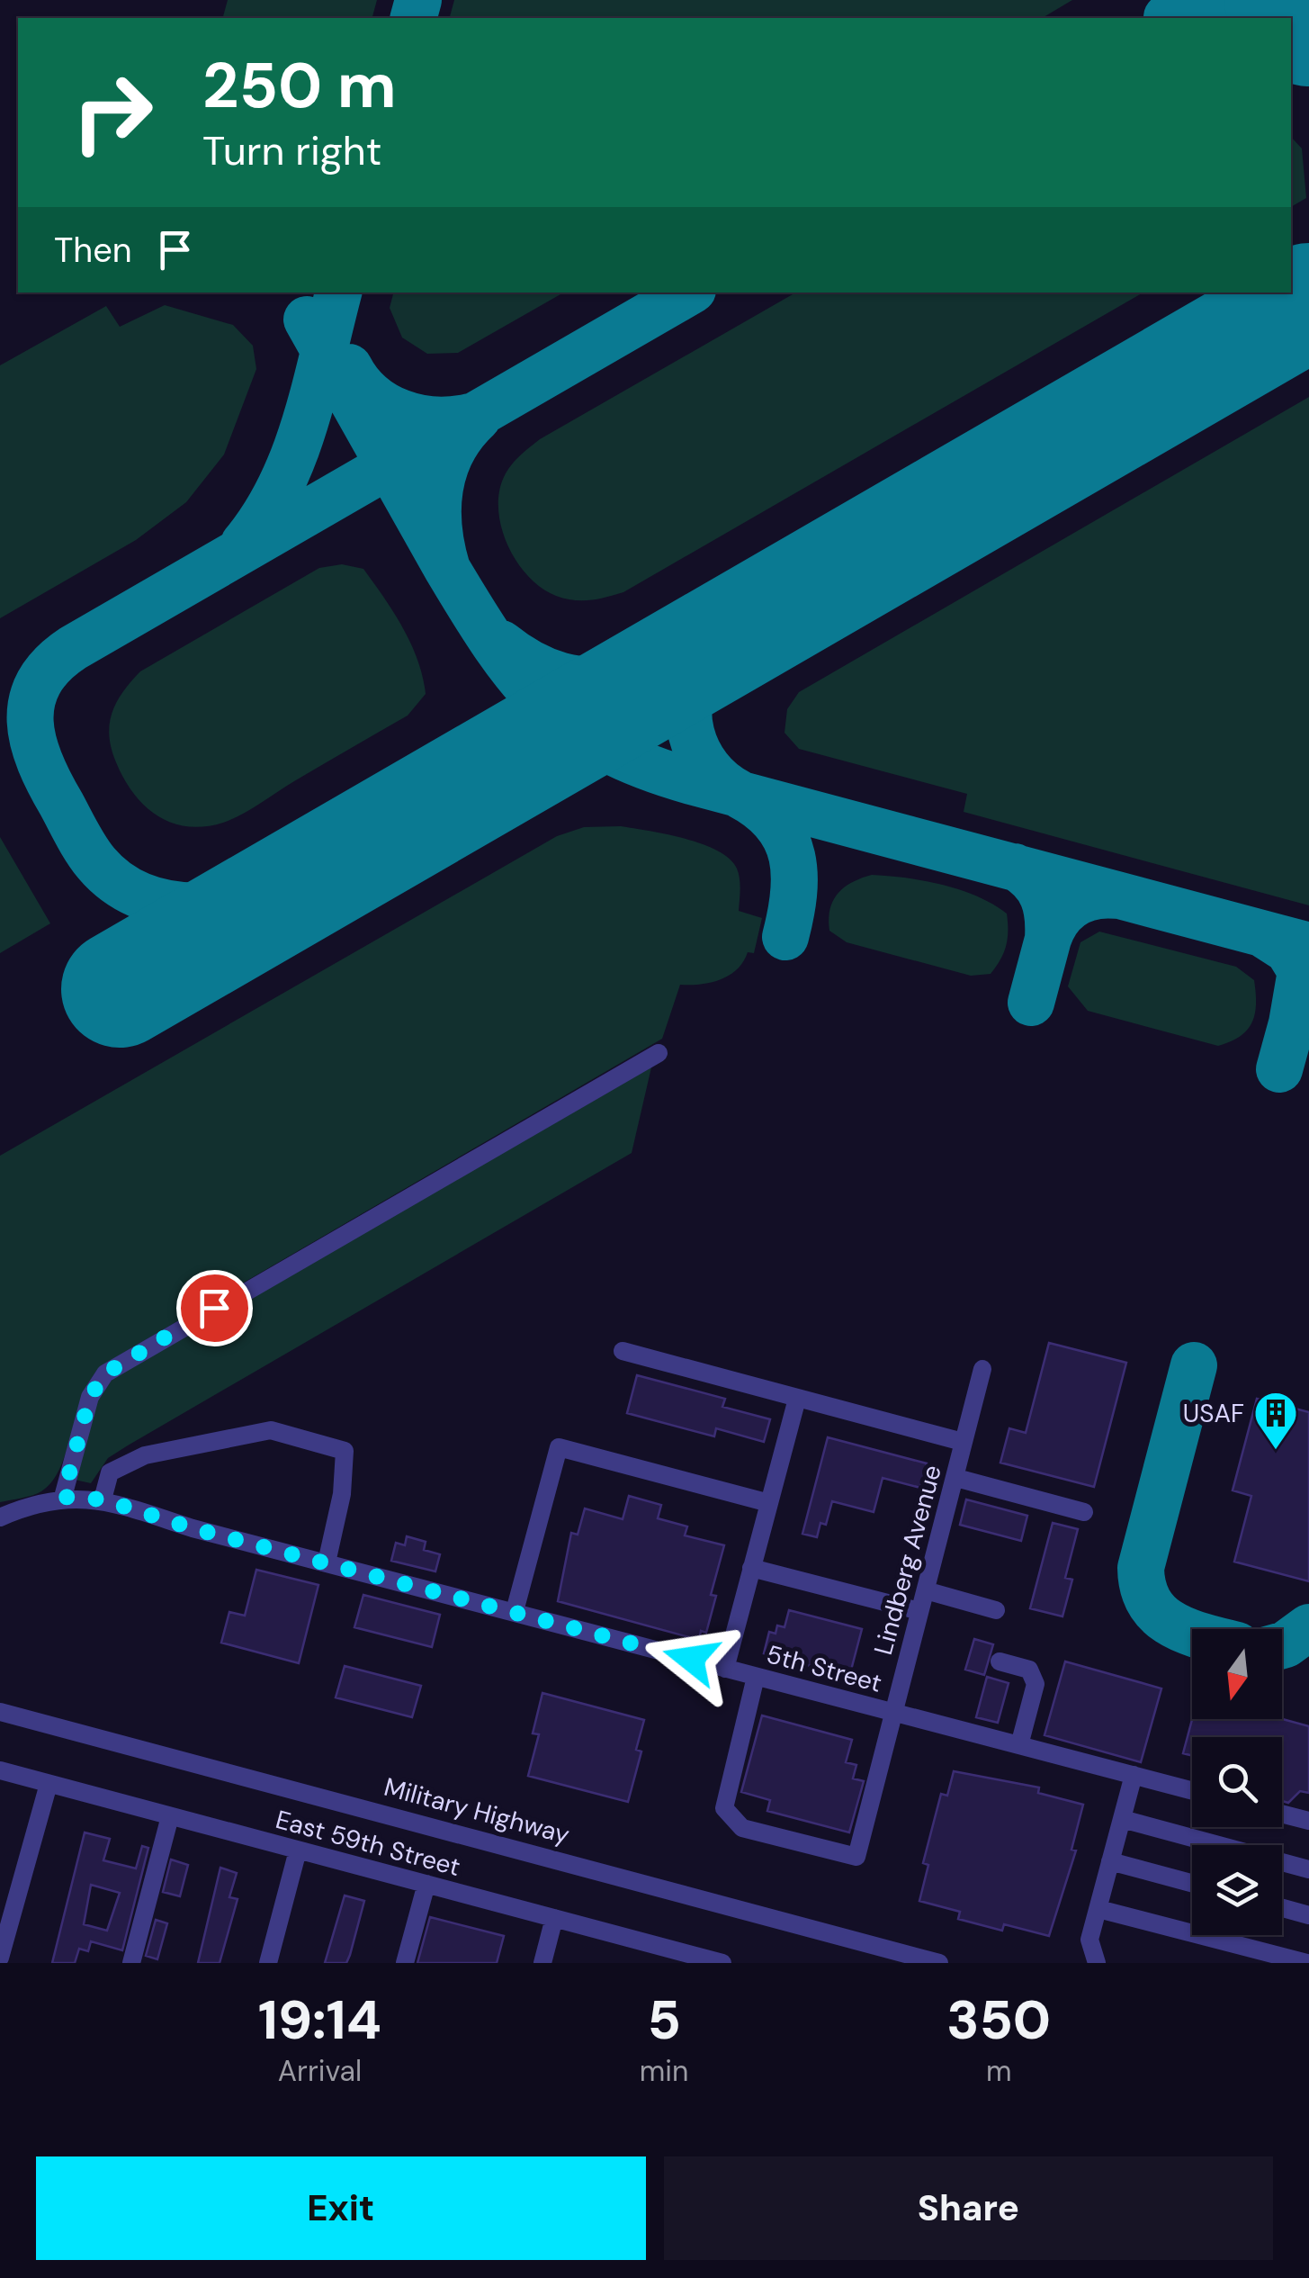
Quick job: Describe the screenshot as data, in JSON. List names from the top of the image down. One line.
{"streets":{"street":["Lindberg Avenue","5th Street","Military Highway","East 59th Street"]},"crossings":[["Lindberg Avenue","5th Street"]],"places":{"building":["USAF"]},"north":"bottom","page":{"turn":["250 m","Turn right"],"then":"Then","eta":["19:14","Arrival","5","min","350","m"],"buttons":["Exit","Share"]}}
